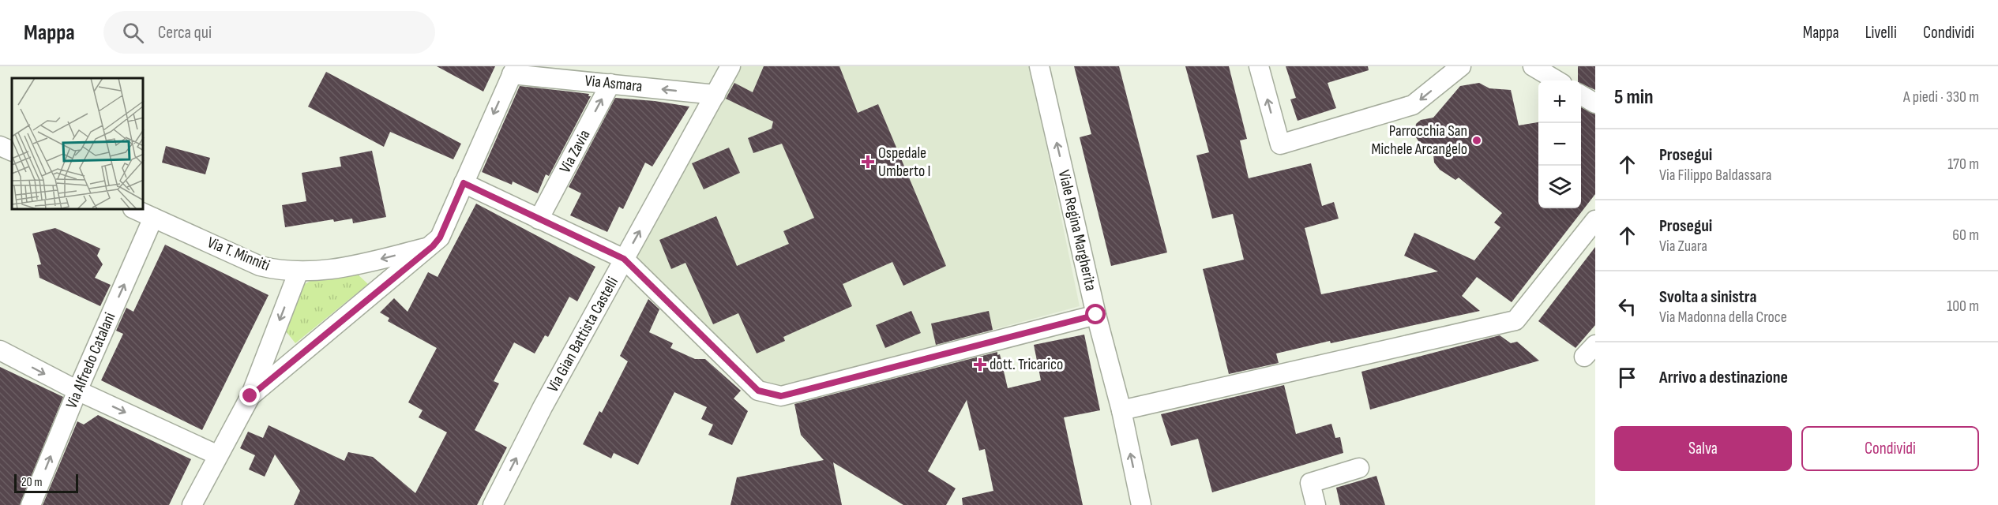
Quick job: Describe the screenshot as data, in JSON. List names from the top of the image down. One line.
{"streets":{"street":["Via Asmara","Via Zavia","Viale Regina Margherita","Via T. Minniti","Via Gian Battista Castelli","Via Alfredo Catalani"]},"crossings":[["Via Asmara","Via Zavia"],["Via Asmara","Via Gian Battista Castelli"],["Via T. Minniti","Via Alfredo Catalani"]],"one_way":["Via Asmara","Viale Regina Margherita","Via T. Minniti","Via Gian Battista Castelli"],"places":{"other":["Parrocchia San Michele Arcangelo"],"health":["Ospedale Umberto I","dott. Tricarico"]},"scale_bar":"20 m","page":{"header":"Mappa","search":"Cerca qui","nav":["Mappa","Livelli","Condividi"],"heading":["5 min","A piedi · 330 m"],"map_buttons":["+","−"],"list":[["Prosegui","Via Filippo Baldassara","170 m"],["Prosegui","Via Zuara","60 m"],["Svolta a sinistra","Via Madonna della Croce","100 m"],"Arrivo a destinazione"],"buttons":["Salva","Condividi"],"scale":"20 m"}}
